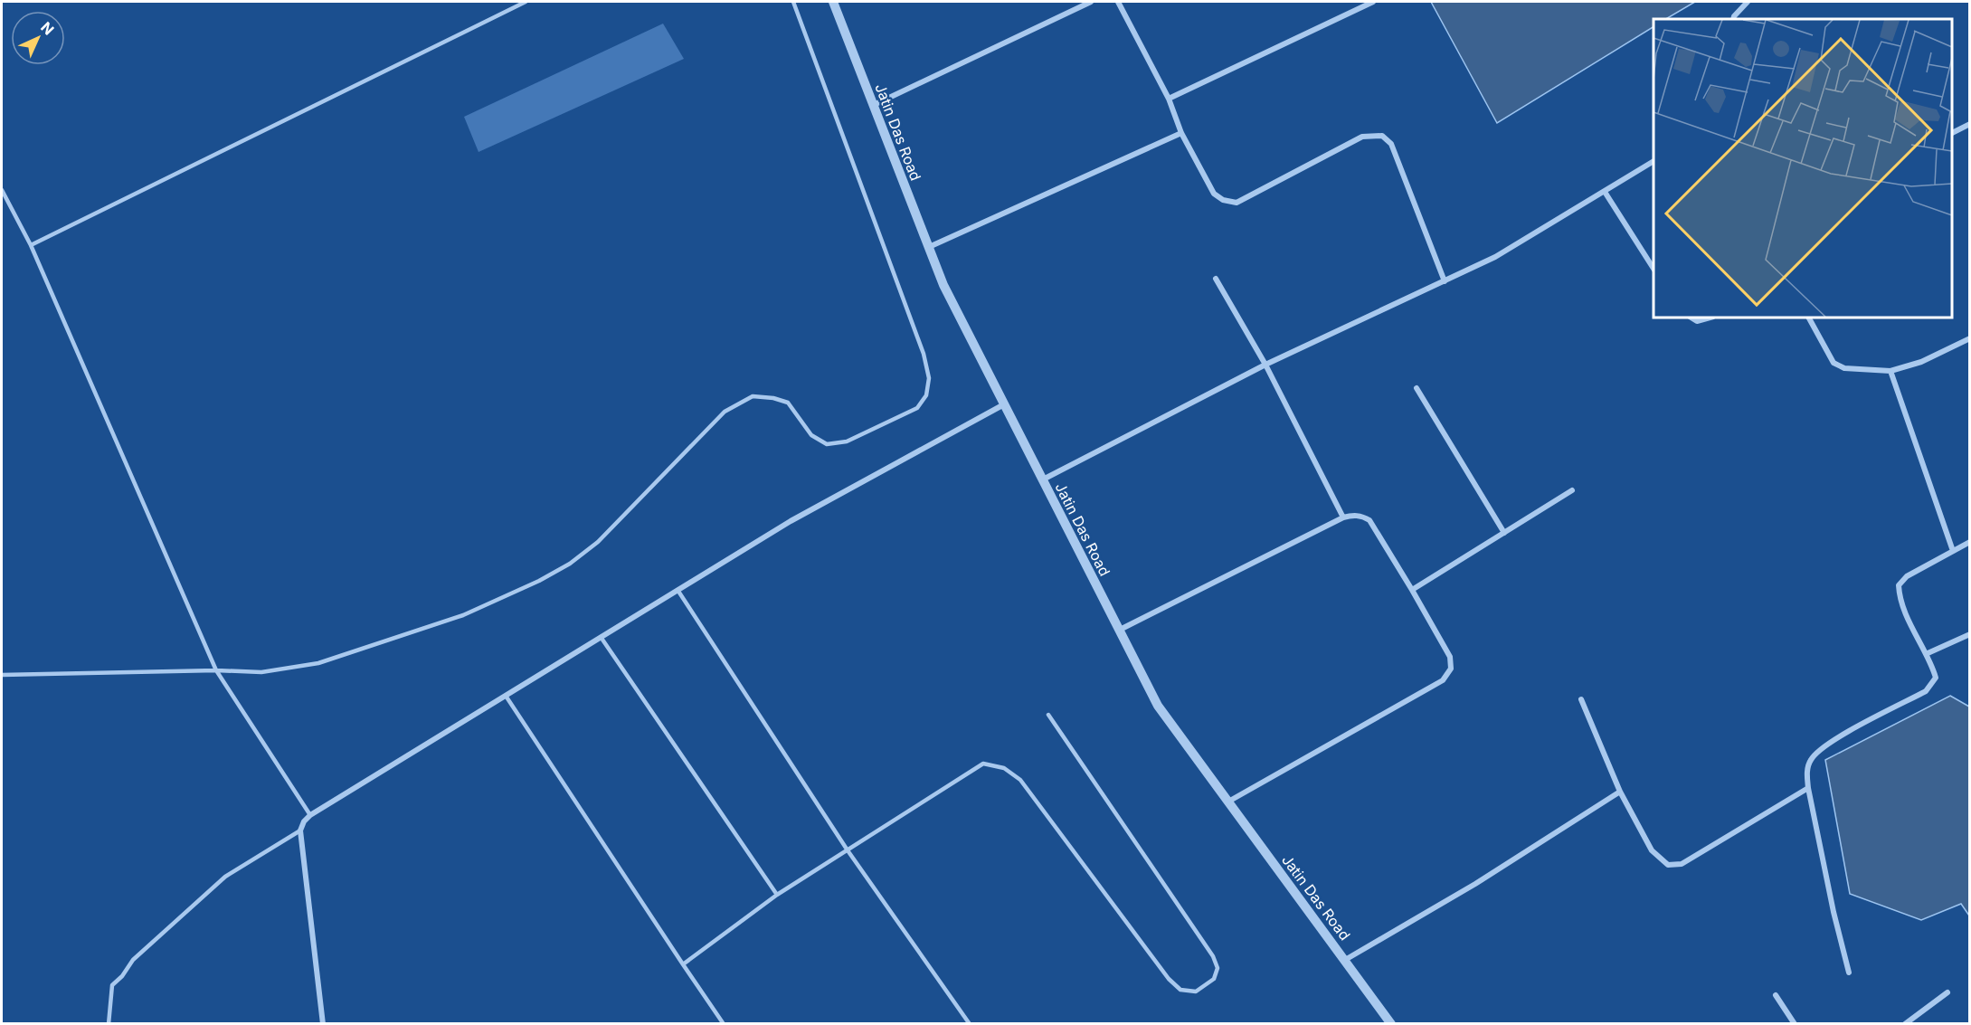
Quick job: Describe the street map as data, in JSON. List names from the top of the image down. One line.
{"streets":{"street":["Jatin Das Road"]},"north":"top right"}
